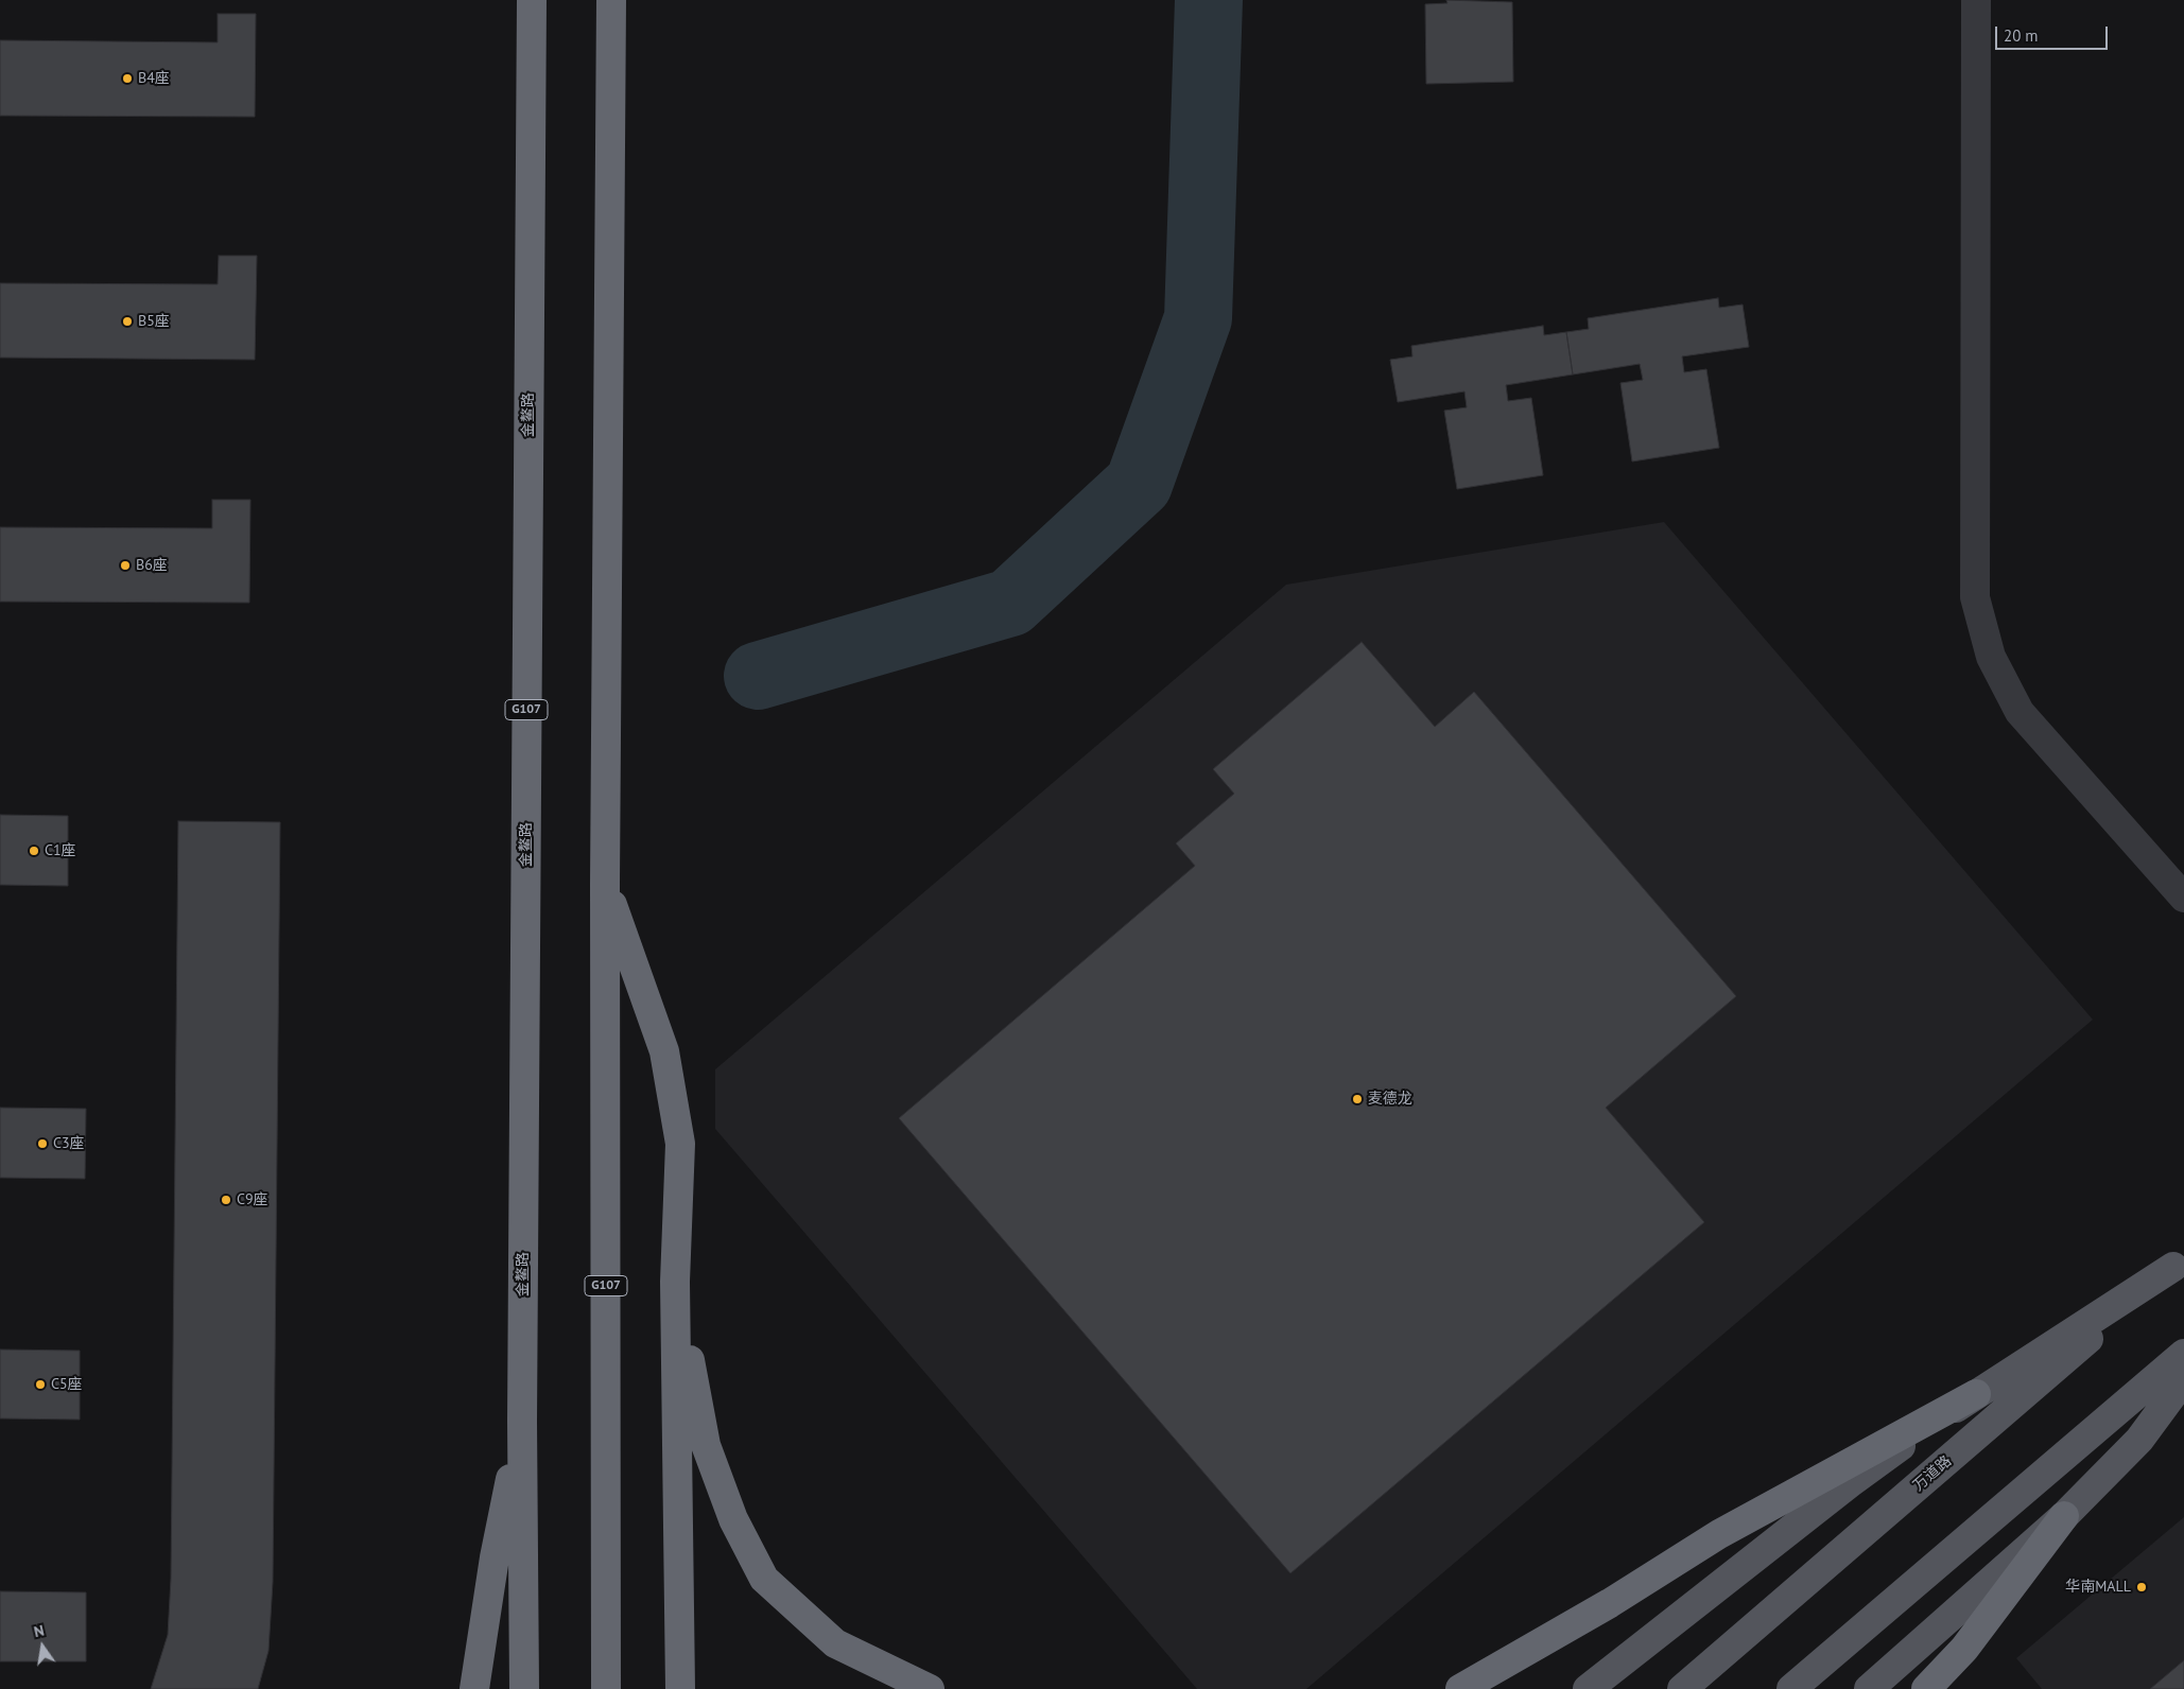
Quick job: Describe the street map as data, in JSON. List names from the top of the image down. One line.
{"streets":{"highway":["金鳌路","G107"],"main road":["万道路"]},"places":["B4座","B5座","B6座","C1座","麦德龙","C3座","C9座","C5座","华南MALL"],"scale_bar":"20 m","north":"top"}
